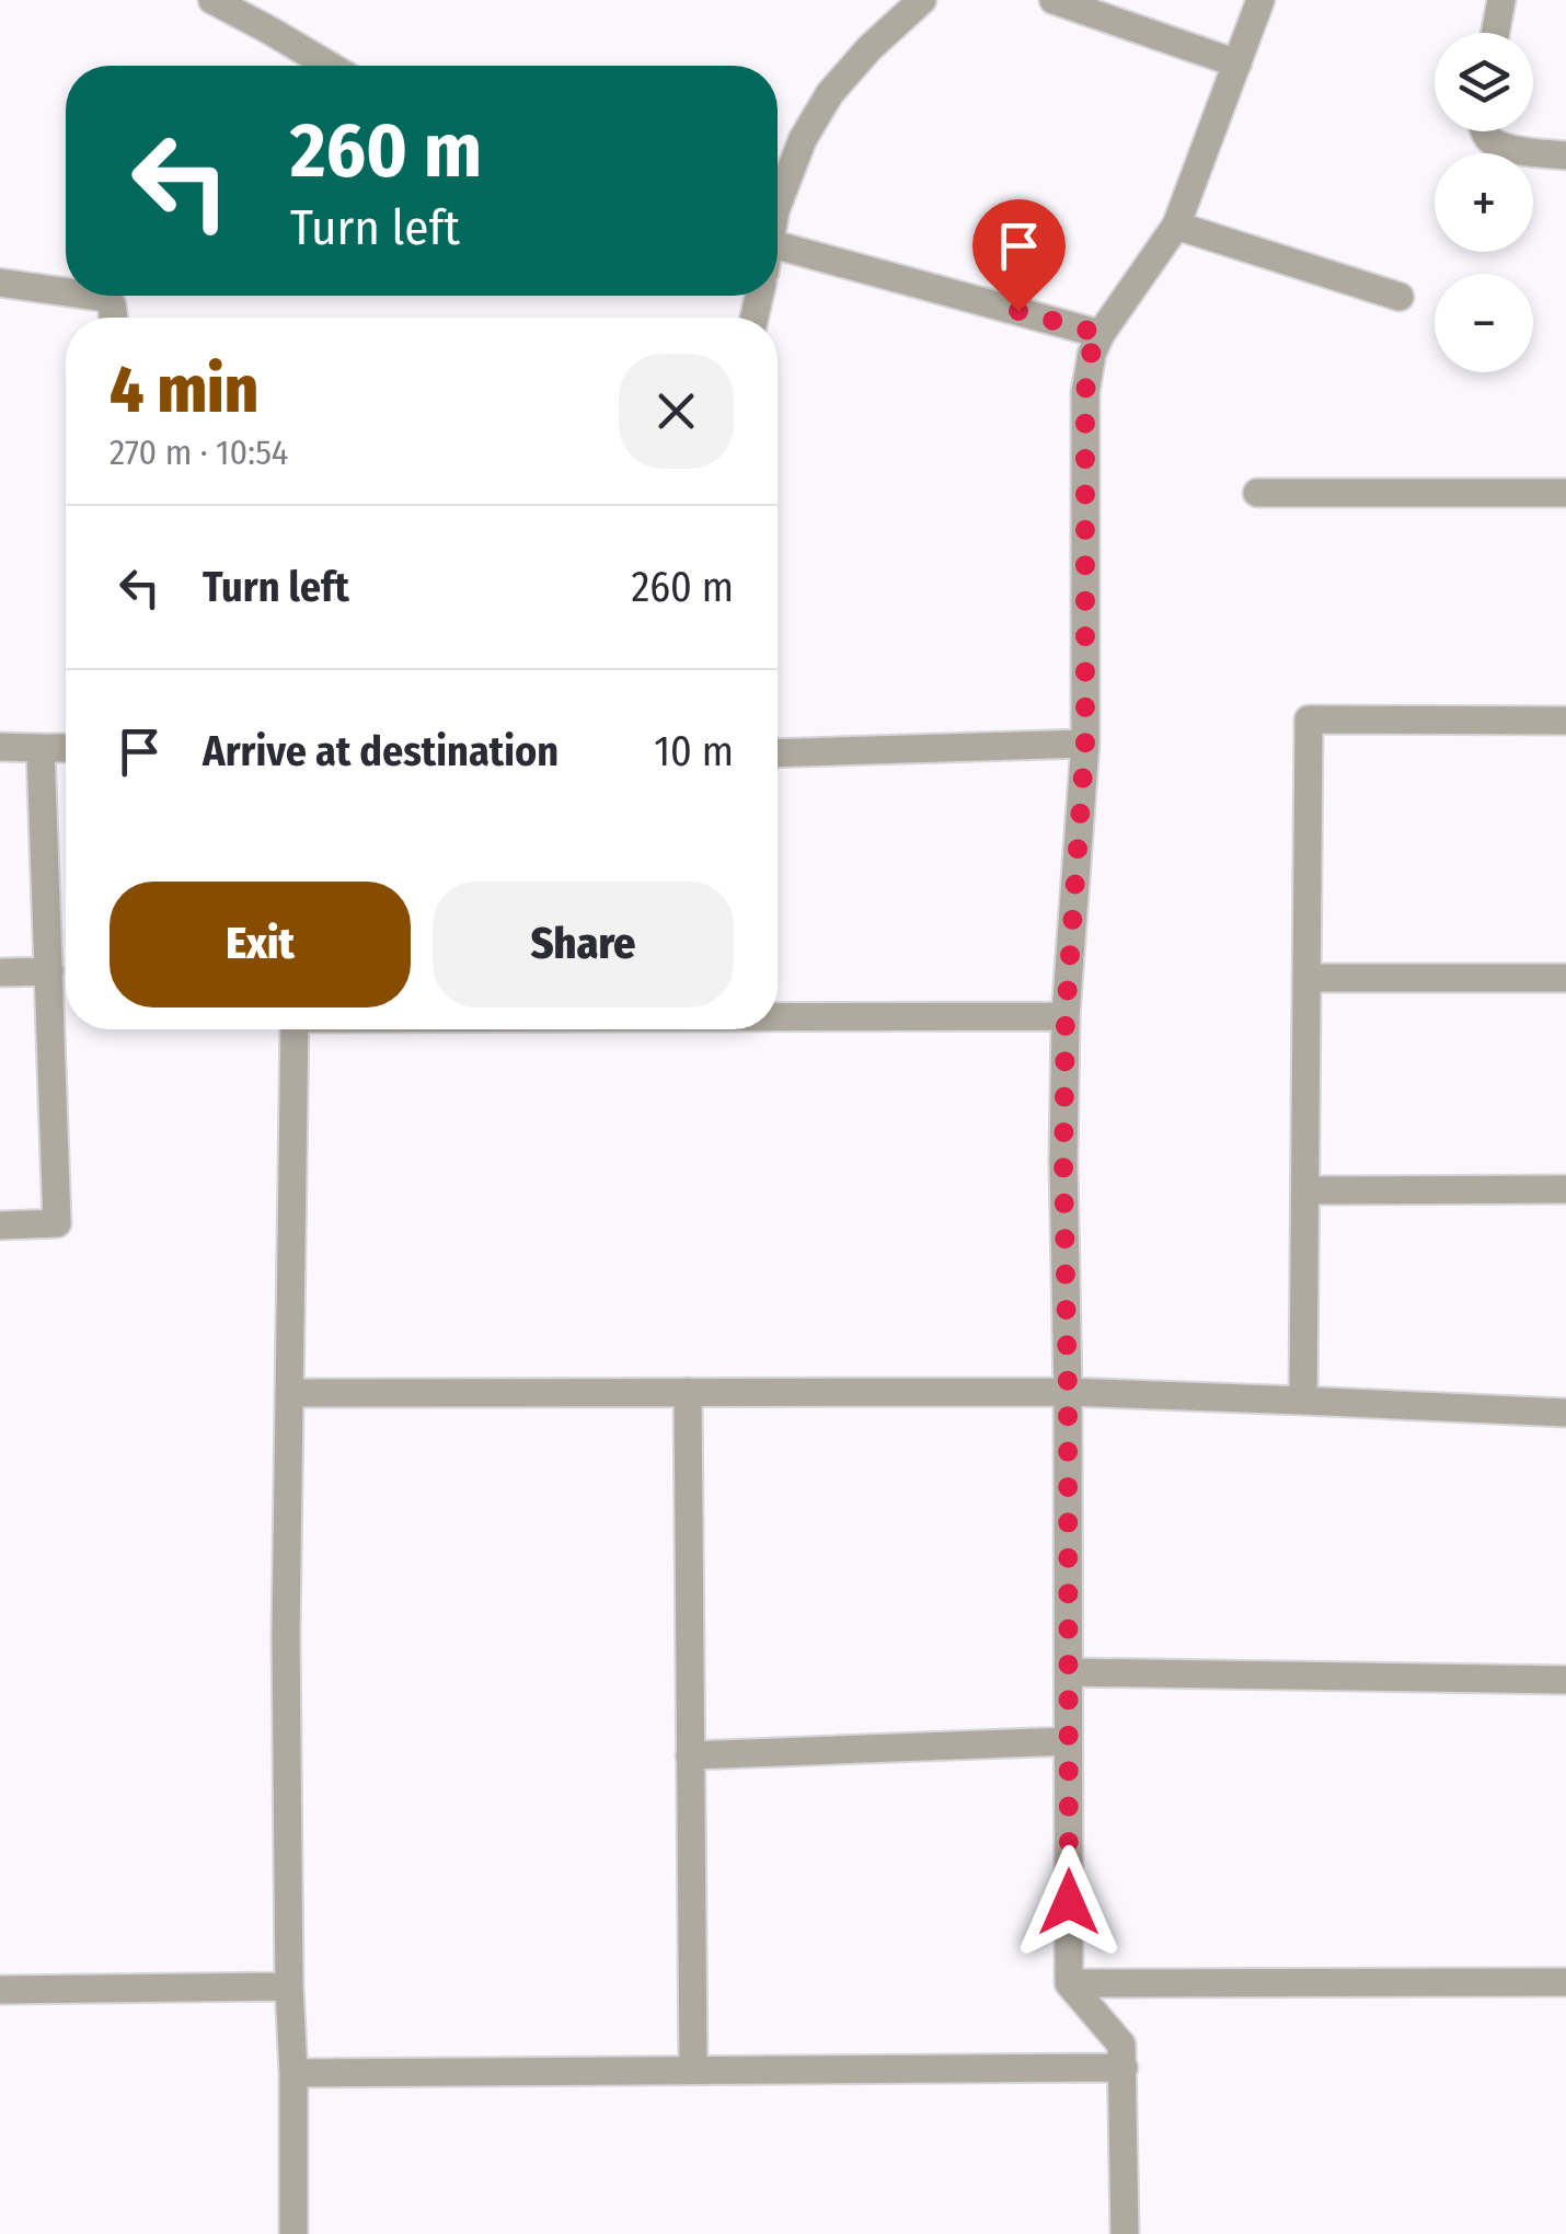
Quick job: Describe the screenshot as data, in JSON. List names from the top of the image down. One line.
{"page":{"map_buttons":["+","−"],"turn":["260 m","Turn left"],"heading":["4 min","270 m · 10:54"],"list":[{"name":"Turn left","value":"260 m"},{"name":"Arrive at destination","value":"10 m"}],"buttons":["Exit","Share"]}}
